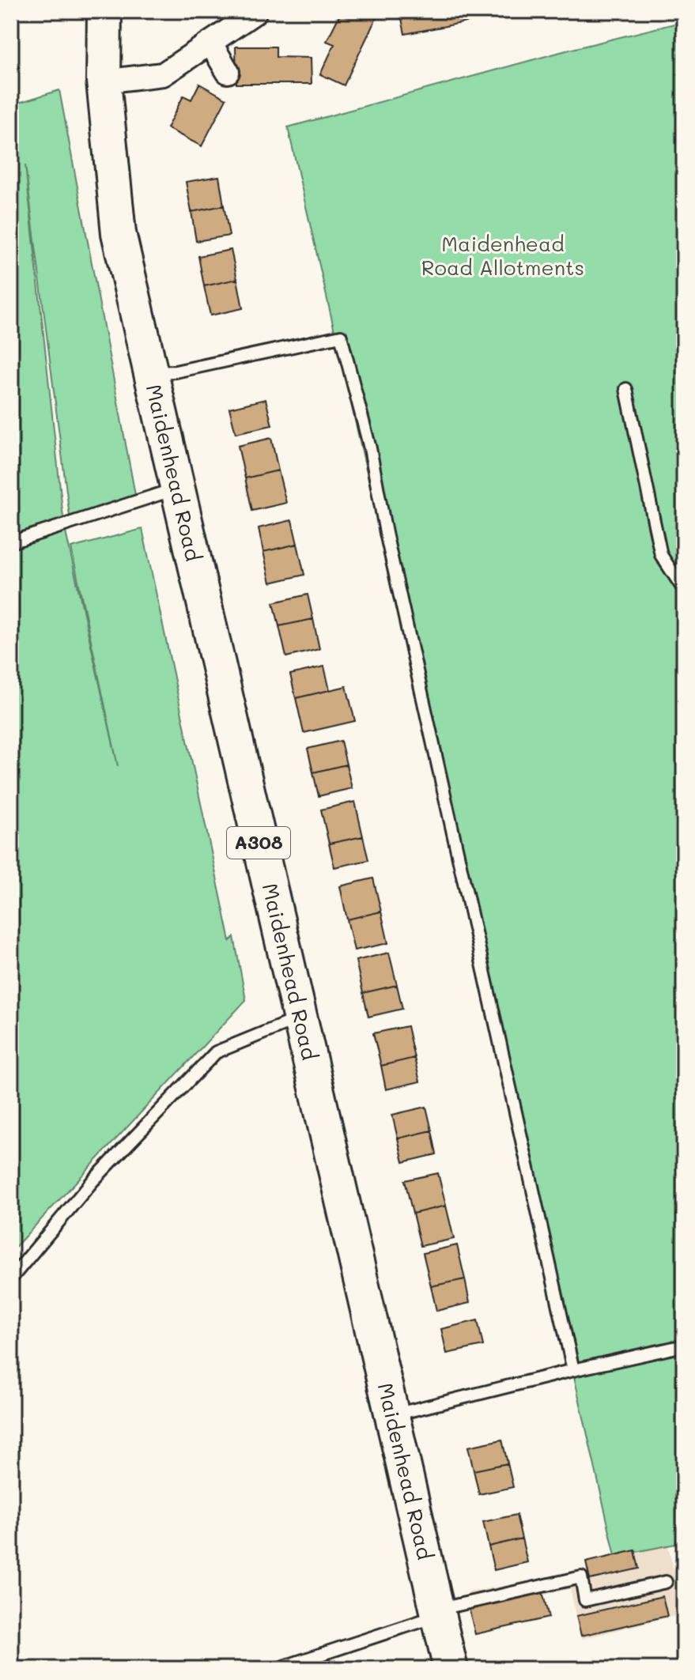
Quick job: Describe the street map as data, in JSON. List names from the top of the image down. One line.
{"streets":{"main road":["Maidenhead Road","A308"]},"parks":["Maidenhead Road Allotments"]}
